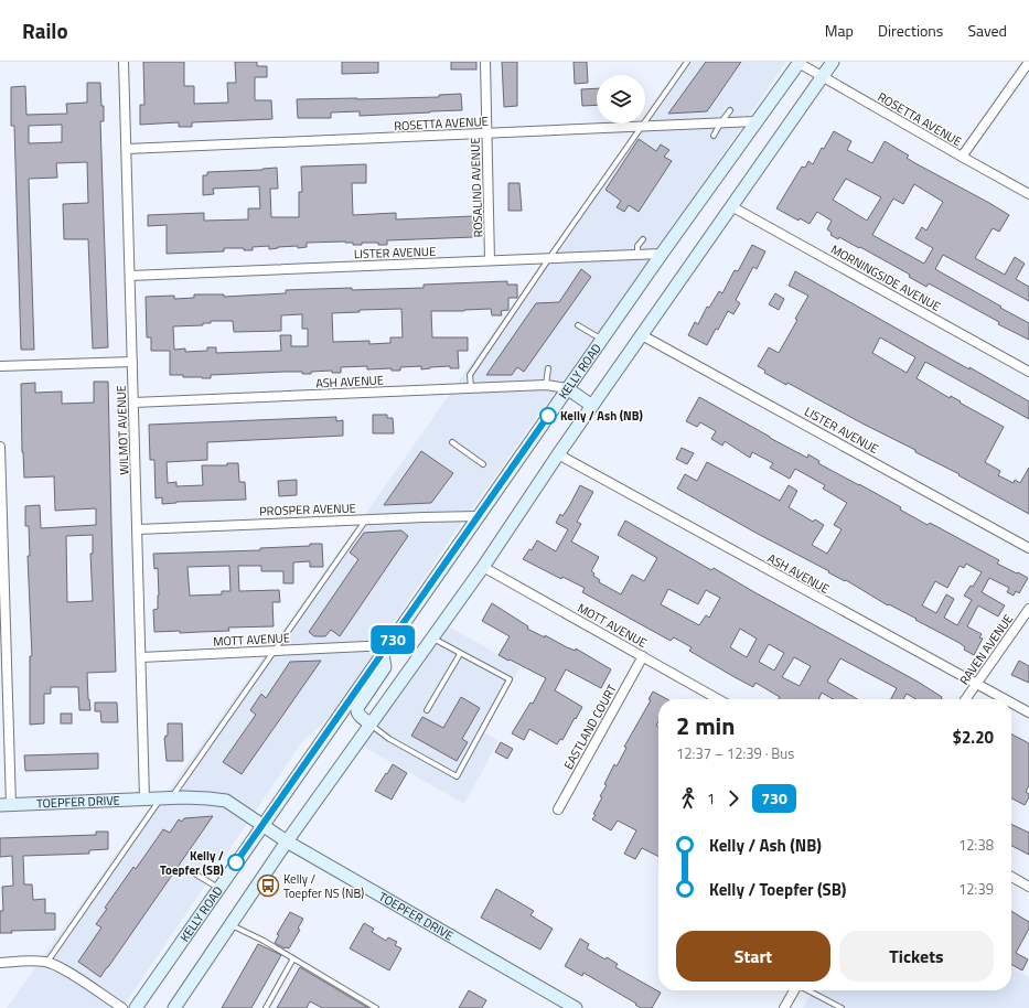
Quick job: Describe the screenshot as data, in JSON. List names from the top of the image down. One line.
{"streets":{"street":["ROSETTA AVENUE","ROSALIND AVENUE","LISTER AVENUE","MORNINGSIDE AVENUE","KELLY ROAD","ASH AVENUE","WILMOT AVENUE","PROSPER AVENUE","MOTT AVENUE","RAVEN AVENUE","EASTLAND COURT","TOEPFER DRIVE"]},"crossings":[["ROSETTA AVENUE","ROSALIND AVENUE"],["ROSETTA AVENUE","KELLY ROAD"],["ROSETTA AVENUE","WILMOT AVENUE"],["ROSALIND AVENUE","LISTER AVENUE"],["LISTER AVENUE","KELLY ROAD"],["LISTER AVENUE","WILMOT AVENUE"],["KELLY ROAD","ASH AVENUE"],["KELLY ROAD","PROSPER AVENUE"],["KELLY ROAD","MOTT AVENUE"],["KELLY ROAD","TOEPFER DRIVE"],["ASH AVENUE","WILMOT AVENUE"],["ASH AVENUE","RAVEN AVENUE"],["WILMOT AVENUE","PROSPER AVENUE"],["WILMOT AVENUE","MOTT AVENUE"],["WILMOT AVENUE","TOEPFER DRIVE"],["MOTT AVENUE","EASTLAND COURT"]],"places":{"other":["Kelly / Ash (NB)","Kelly / Toepfer (SB)"],"bus stop":["Kelly / Toepfer NS (NB)"]},"lines":["bus line 730"],"page":{"header":"Railo","nav":["Map","Directions","Saved"],"on_map":"730","heading":["2 min","12:37 – 12:39 · Bus","$2.20"],"legs":["1","730"],"list":[{"name":"Kelly / Ash (NB)","value":"12:38"},{"name":"Kelly / Toepfer (SB)","value":"12:39"}],"buttons":["Start","Tickets"]}}
